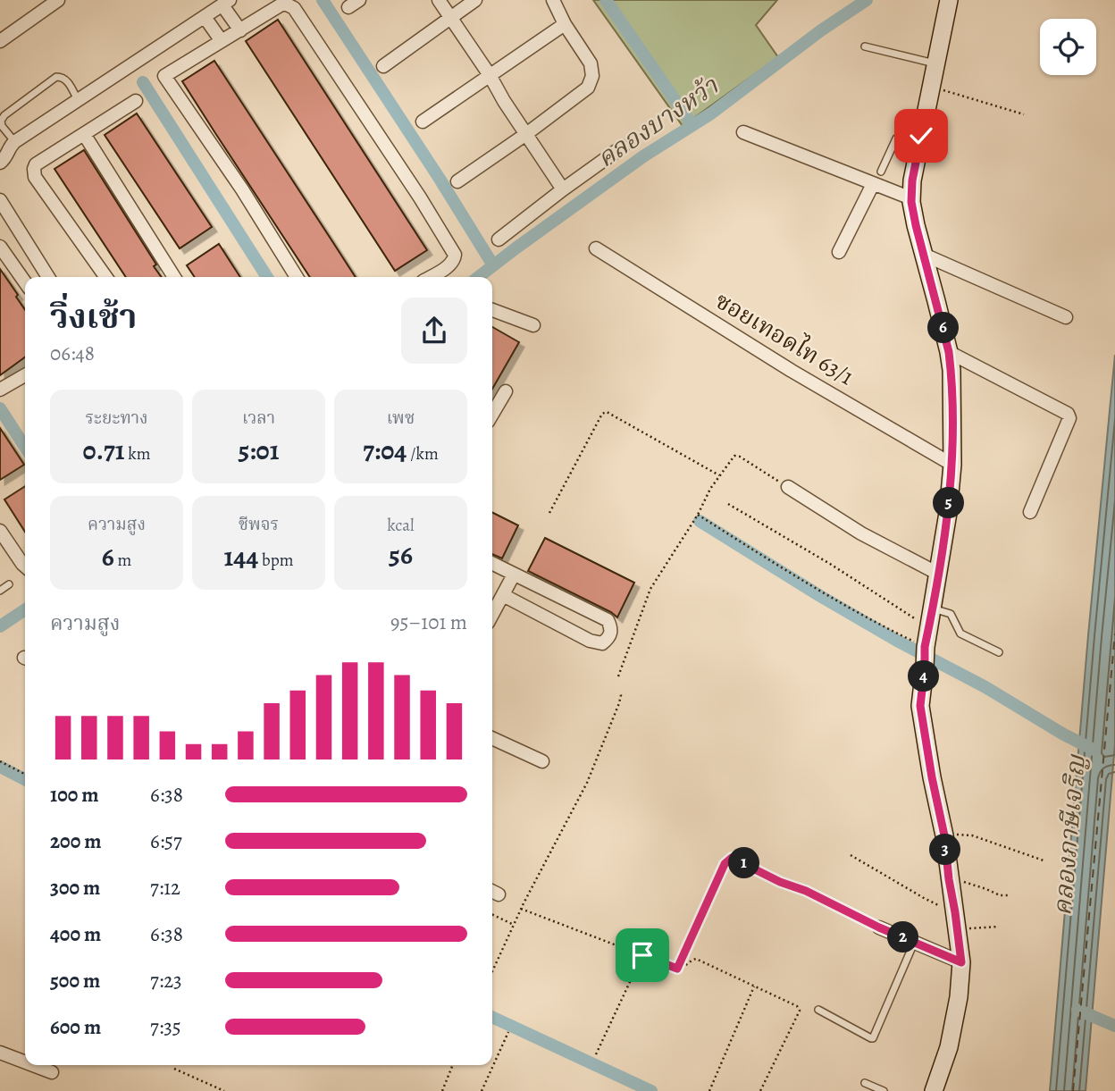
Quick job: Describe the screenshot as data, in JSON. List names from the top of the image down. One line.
{"streets":{"street":["ซอยเทอดไท 63/1"]},"water":["คลองบางหว้า","คลองภาษีเจริญ"],"page":{"heading":["วิ่งเช้า","06:48"],"pins":["6","5","4","3","1","2"],"stats":[["ระยะทาง","0.71 km"],["เวลา","5:01"],["เพซ","7:04 /km"],["ความสูง","6 m"],["ชีพจร","144 bpm"],["kcal","56"]],"chart":["ความสูง","95–101 m"],"list":[{"name":"100 m","note":"6:38"},{"name":"200 m","note":"6:57"},{"name":"300 m","note":"7:12"},{"name":"400 m","note":"6:38"},{"name":"500 m","note":"7:23"},{"name":"600 m","note":"7:35"}]}}
